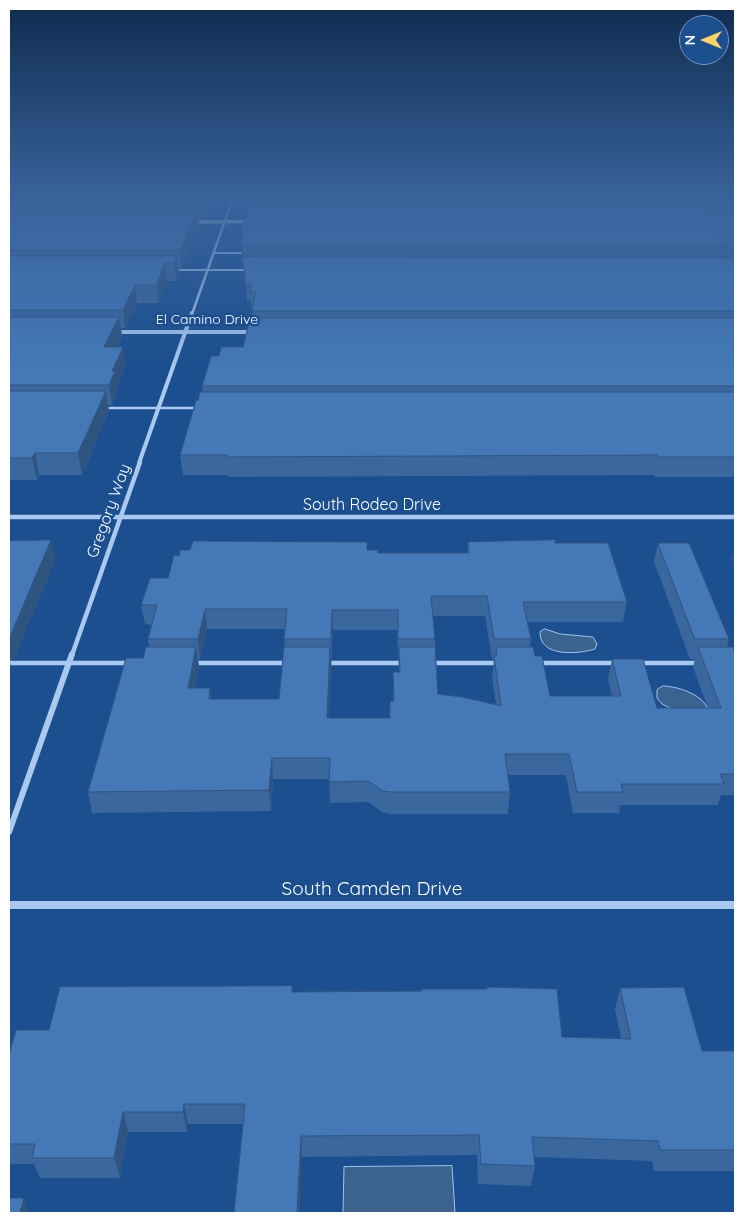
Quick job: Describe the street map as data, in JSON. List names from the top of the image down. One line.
{"streets":{"street":["El Camino Drive","South Rodeo Drive","Gregory Way","South Camden Drive"]},"crossings":[["El Camino Drive","Gregory Way"],["South Rodeo Drive","Gregory Way"]],"north":"left"}
